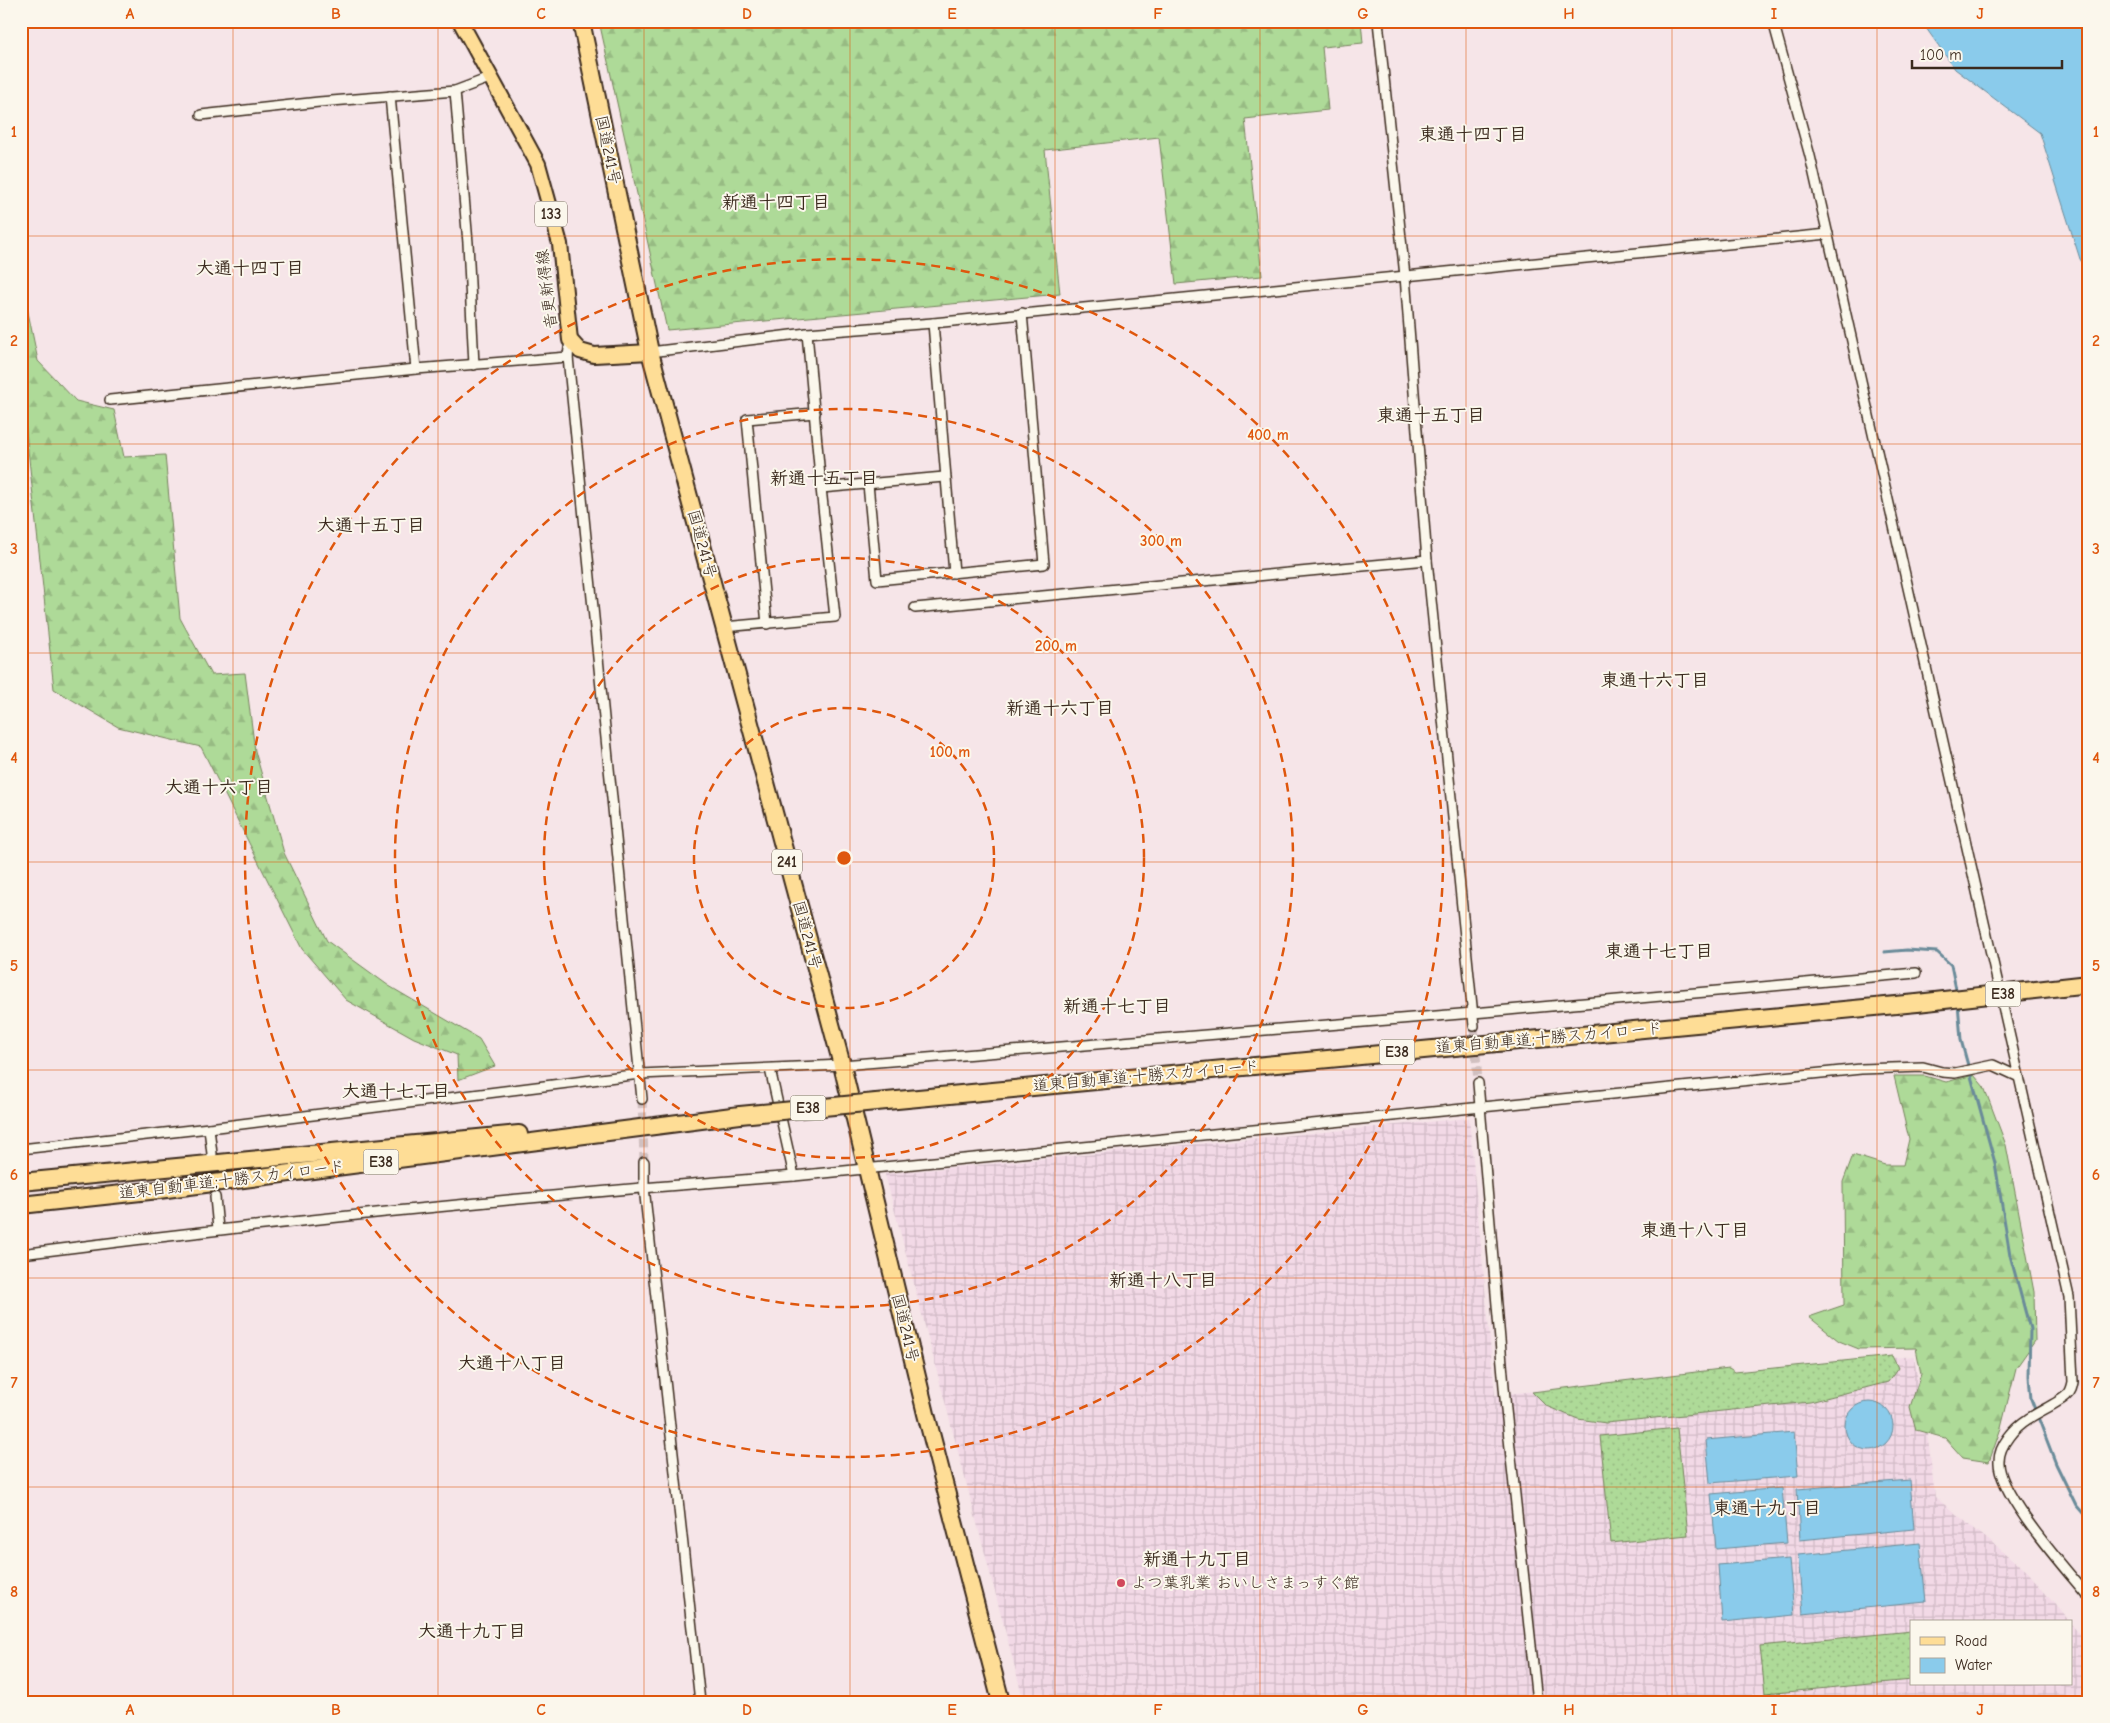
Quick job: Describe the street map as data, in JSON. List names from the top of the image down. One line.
{"streets":{"highway":["国道241号","241","E38","道東自動車道;十勝スカイロード"],"main road":["133","音更新得線"]},"crossings":[["国道241号","音更新得線"]],"districts":["東通十四丁目","新通十四丁目","大通十四丁目","東通十五丁目","新通十五丁目","大通十五丁目","東通十六丁目","新通十六丁目","大通十六丁目","東通十七丁目","新通十七丁目","大通十七丁目","東通十八丁目","新通十八丁目","大通十八丁目","東通十九丁目","新通十九丁目","大通十九丁目"],"places":["よつ葉乳業 おいしさまっすぐ館"],"legend":["Road","Water"],"scale_bar":"100 m","grid":{"columns":["A","B","C","D","E","F","G","H","I","J"],"rows":["1","2","3","4","5","6","7","8"]},"rings":["400 m","300 m","200 m","100 m"]}
